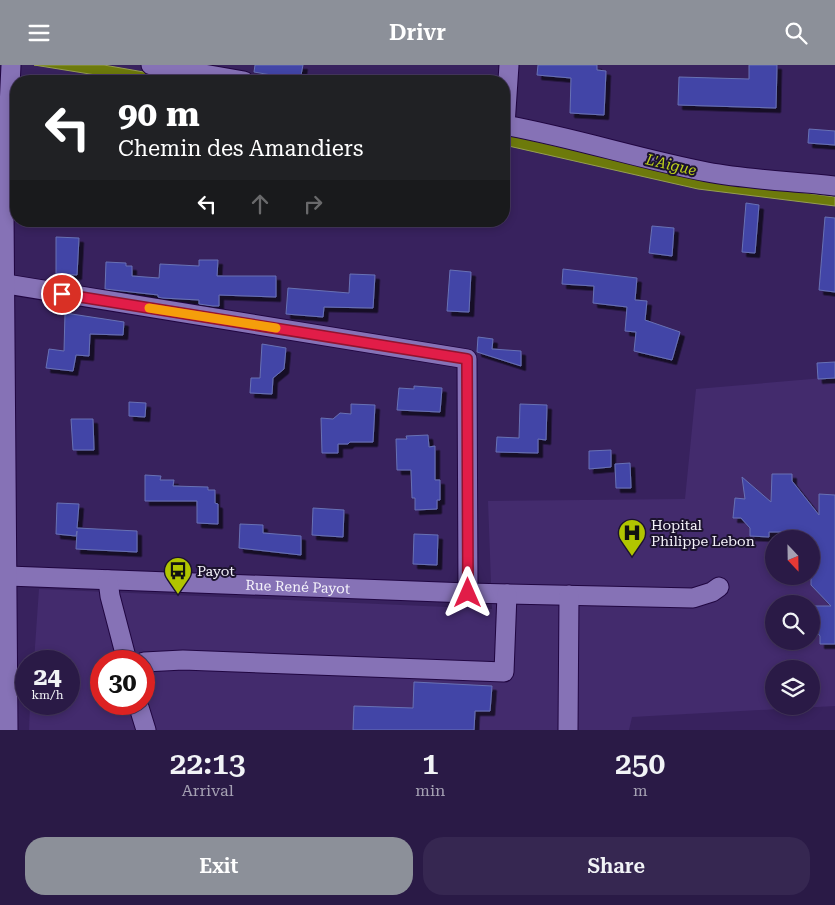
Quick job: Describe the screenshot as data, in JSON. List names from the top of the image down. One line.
{"streets":{"street":["Rue René Payot"]},"water":["L'Aigue"],"places":{"hospital":["Hopital Philippe Lebon"],"bus stop":["Payot"]},"north":"bottom","page":{"header":"Drivr","turn":["90 m","Chemin des Amandiers"],"speed":"24 km/h","limit":"30","eta":["22:13","Arrival","1","min","250","m"],"buttons":["Exit","Share"]}}
